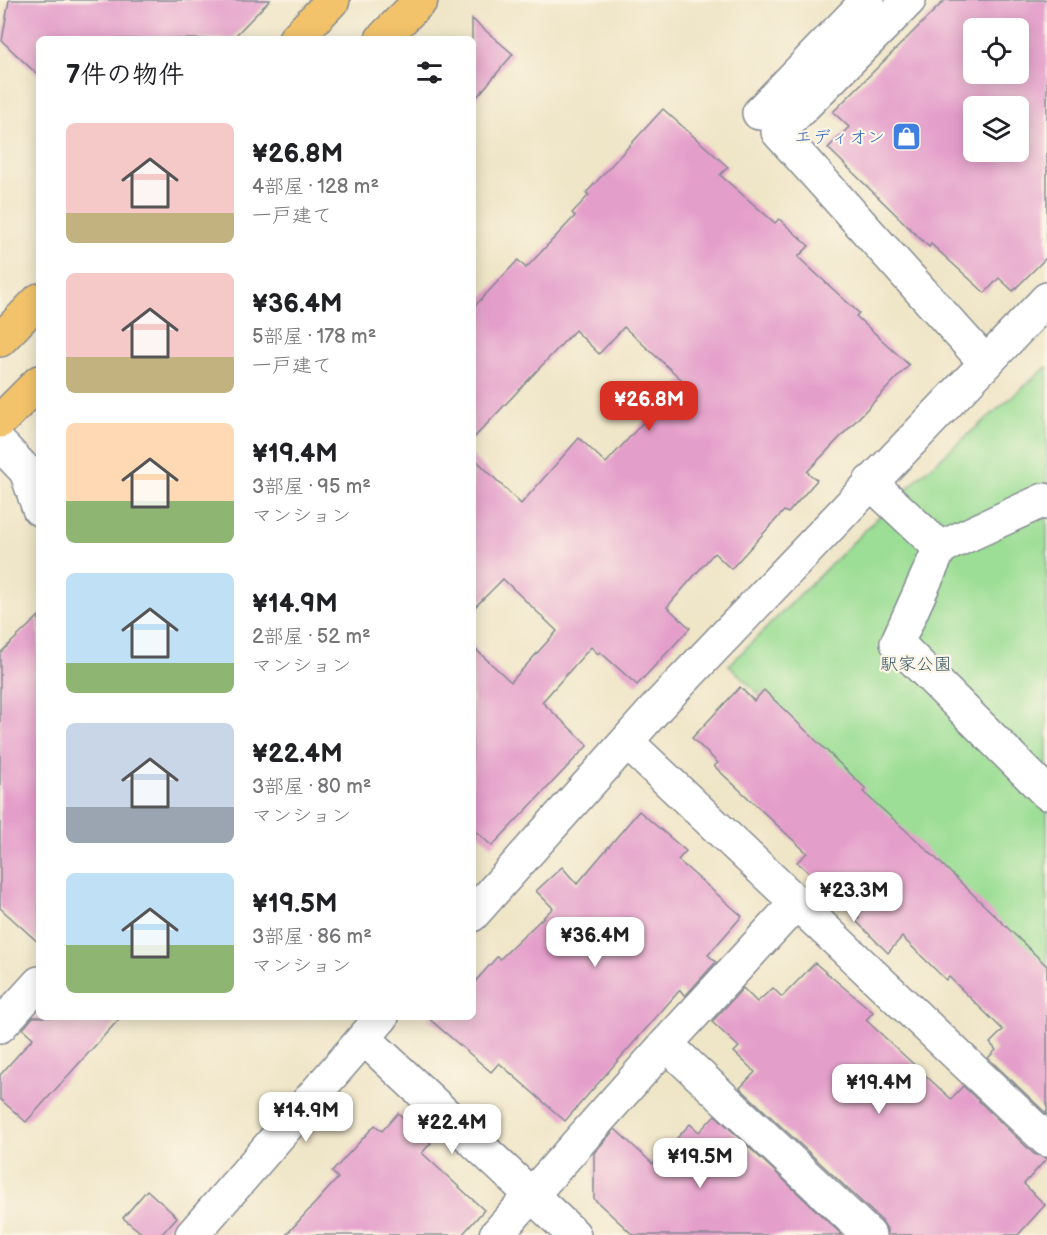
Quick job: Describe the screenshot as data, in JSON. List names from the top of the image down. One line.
{"parks":["駅家公園"],"places":{"shop":["エディオン"]},"page":{"heading":"7件の物件","list":[{"name":"¥26.8M","note":"4部屋 · 128 m² · 一戸建て"},{"name":"¥36.4M","note":"5部屋 · 178 m² · 一戸建て"},{"name":"¥19.4M","note":"3部屋 · 95 m² · マンション"},{"name":"¥14.9M","note":"2部屋 · 52 m² · マンション"},{"name":"¥22.4M","note":"3部屋 · 80 m² · マンション"},{"name":"¥19.5M","note":"3部屋 · 86 m² · マンション"}],"price":["¥26.8M","¥23.3M","¥36.4M","¥19.4M","¥14.9M","¥22.4M","¥19.5M"]}}
